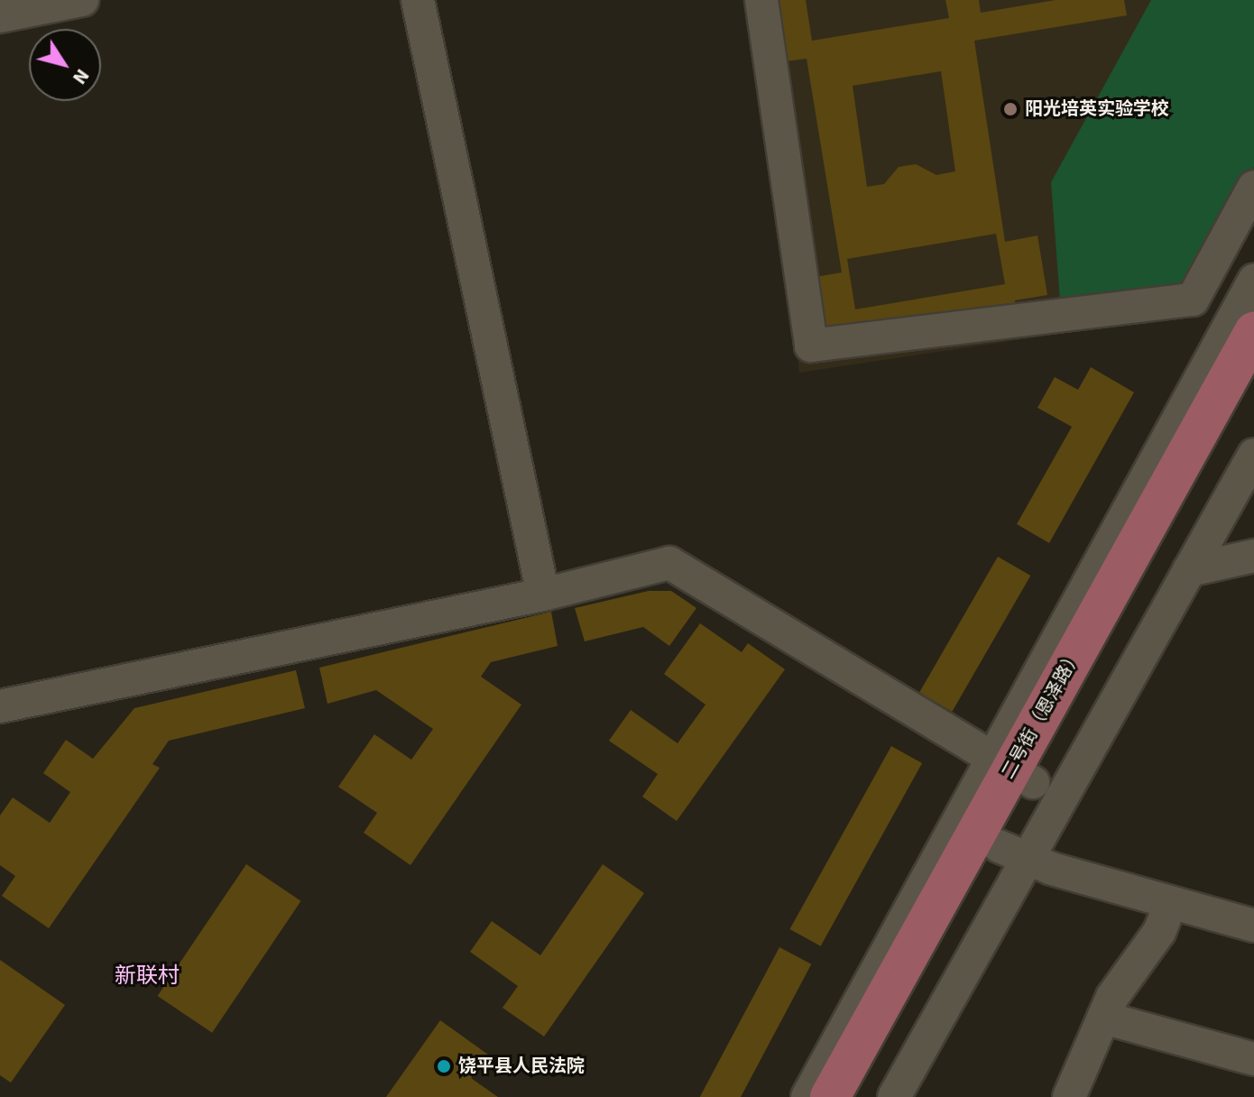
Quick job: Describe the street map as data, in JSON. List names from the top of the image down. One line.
{"streets":{"main road":["二号街（恩泽路）"]},"districts":["新联村"],"places":["阳光培英实验学校","饶平县人民法院"],"north":"bottom right"}
